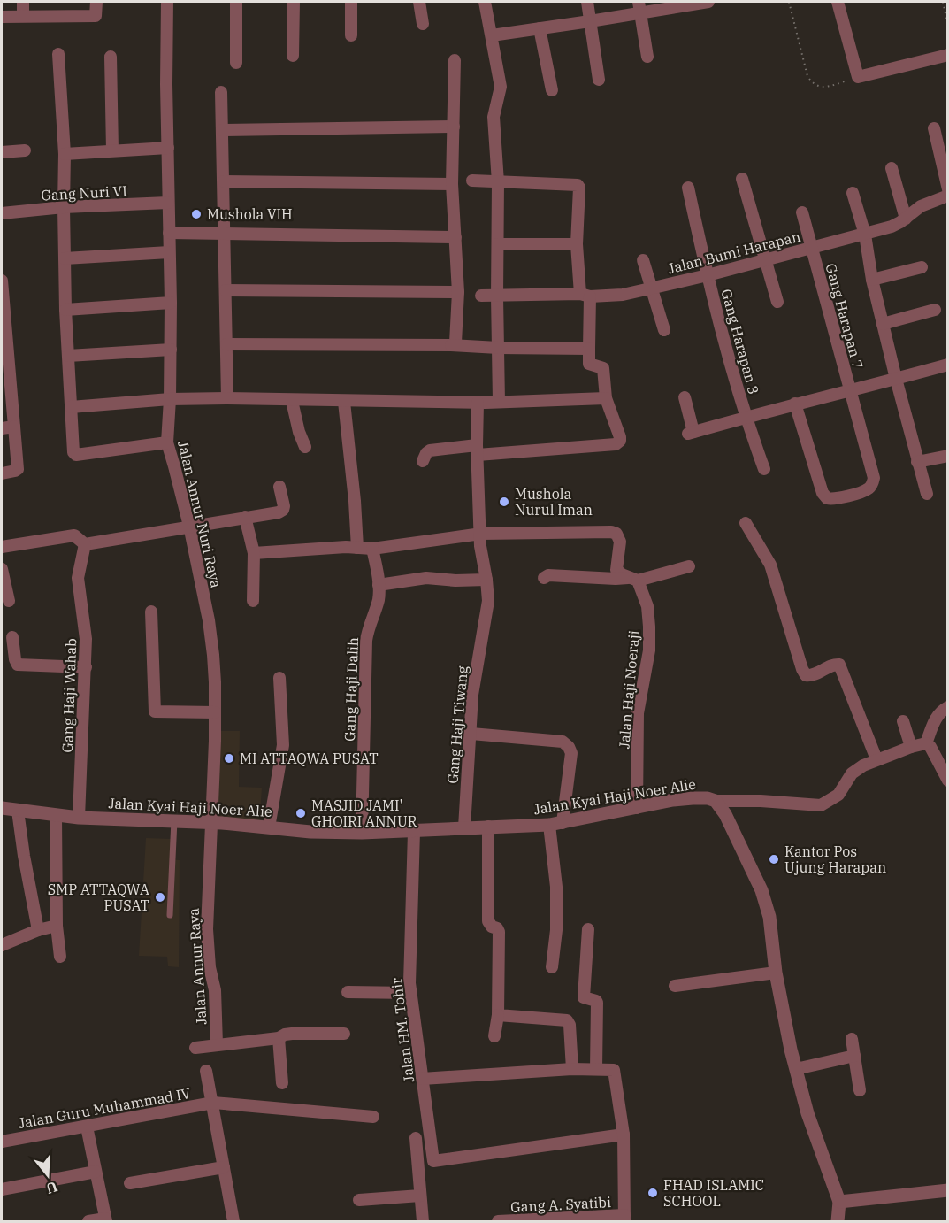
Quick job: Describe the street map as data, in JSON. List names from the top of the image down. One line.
{"streets":{"street":["Gang Nuri VI","Jalan Bumi Harapan","Gang Harapan 7","Gang Harapan 3","Jalan Annur Nuri Raya","Gang Haji Dalih","Jalan Haji Noeraji","Gang Haji Wahab","Gang Haji Tiwang","Jalan Kyai Haji Noer Alie","Jalan Annur Raya","Jalan HM. Tohir","Jalan Guru Muhammad IV","Gang A. Syatibi"]},"crossings":[["Gang Nuri VI","Jalan Annur Nuri Raya"],["Jalan Bumi Harapan","Gang Harapan 7"],["Jalan Bumi Harapan","Gang Harapan 3"],["Jalan Annur Nuri Raya","Jalan Kyai Haji Noer Alie"],["Jalan Annur Nuri Raya","Jalan Annur Raya"],["Gang Haji Dalih","Jalan Kyai Haji Noer Alie"],["Jalan Haji Noeraji","Gang Haji Tiwang"],["Jalan Haji Noeraji","Jalan Kyai Haji Noer Alie"],["Gang Haji Wahab","Jalan Kyai Haji Noer Alie"],["Gang Haji Tiwang","Jalan Kyai Haji Noer Alie"],["Jalan Kyai Haji Noer Alie","Jalan Annur Raya"],["Jalan Kyai Haji Noer Alie","Jalan HM. Tohir"]],"places":["Mushola VIH","Mushola Nurul Iman","MI ATTAQWA PUSAT","MASJID JAMI' GHOIRI ANNUR","Kantor Pos Ujung Harapan","SMP ATTAQWA PUSAT","FHAD ISLAMIC SCHOOL"],"north":"bottom"}
